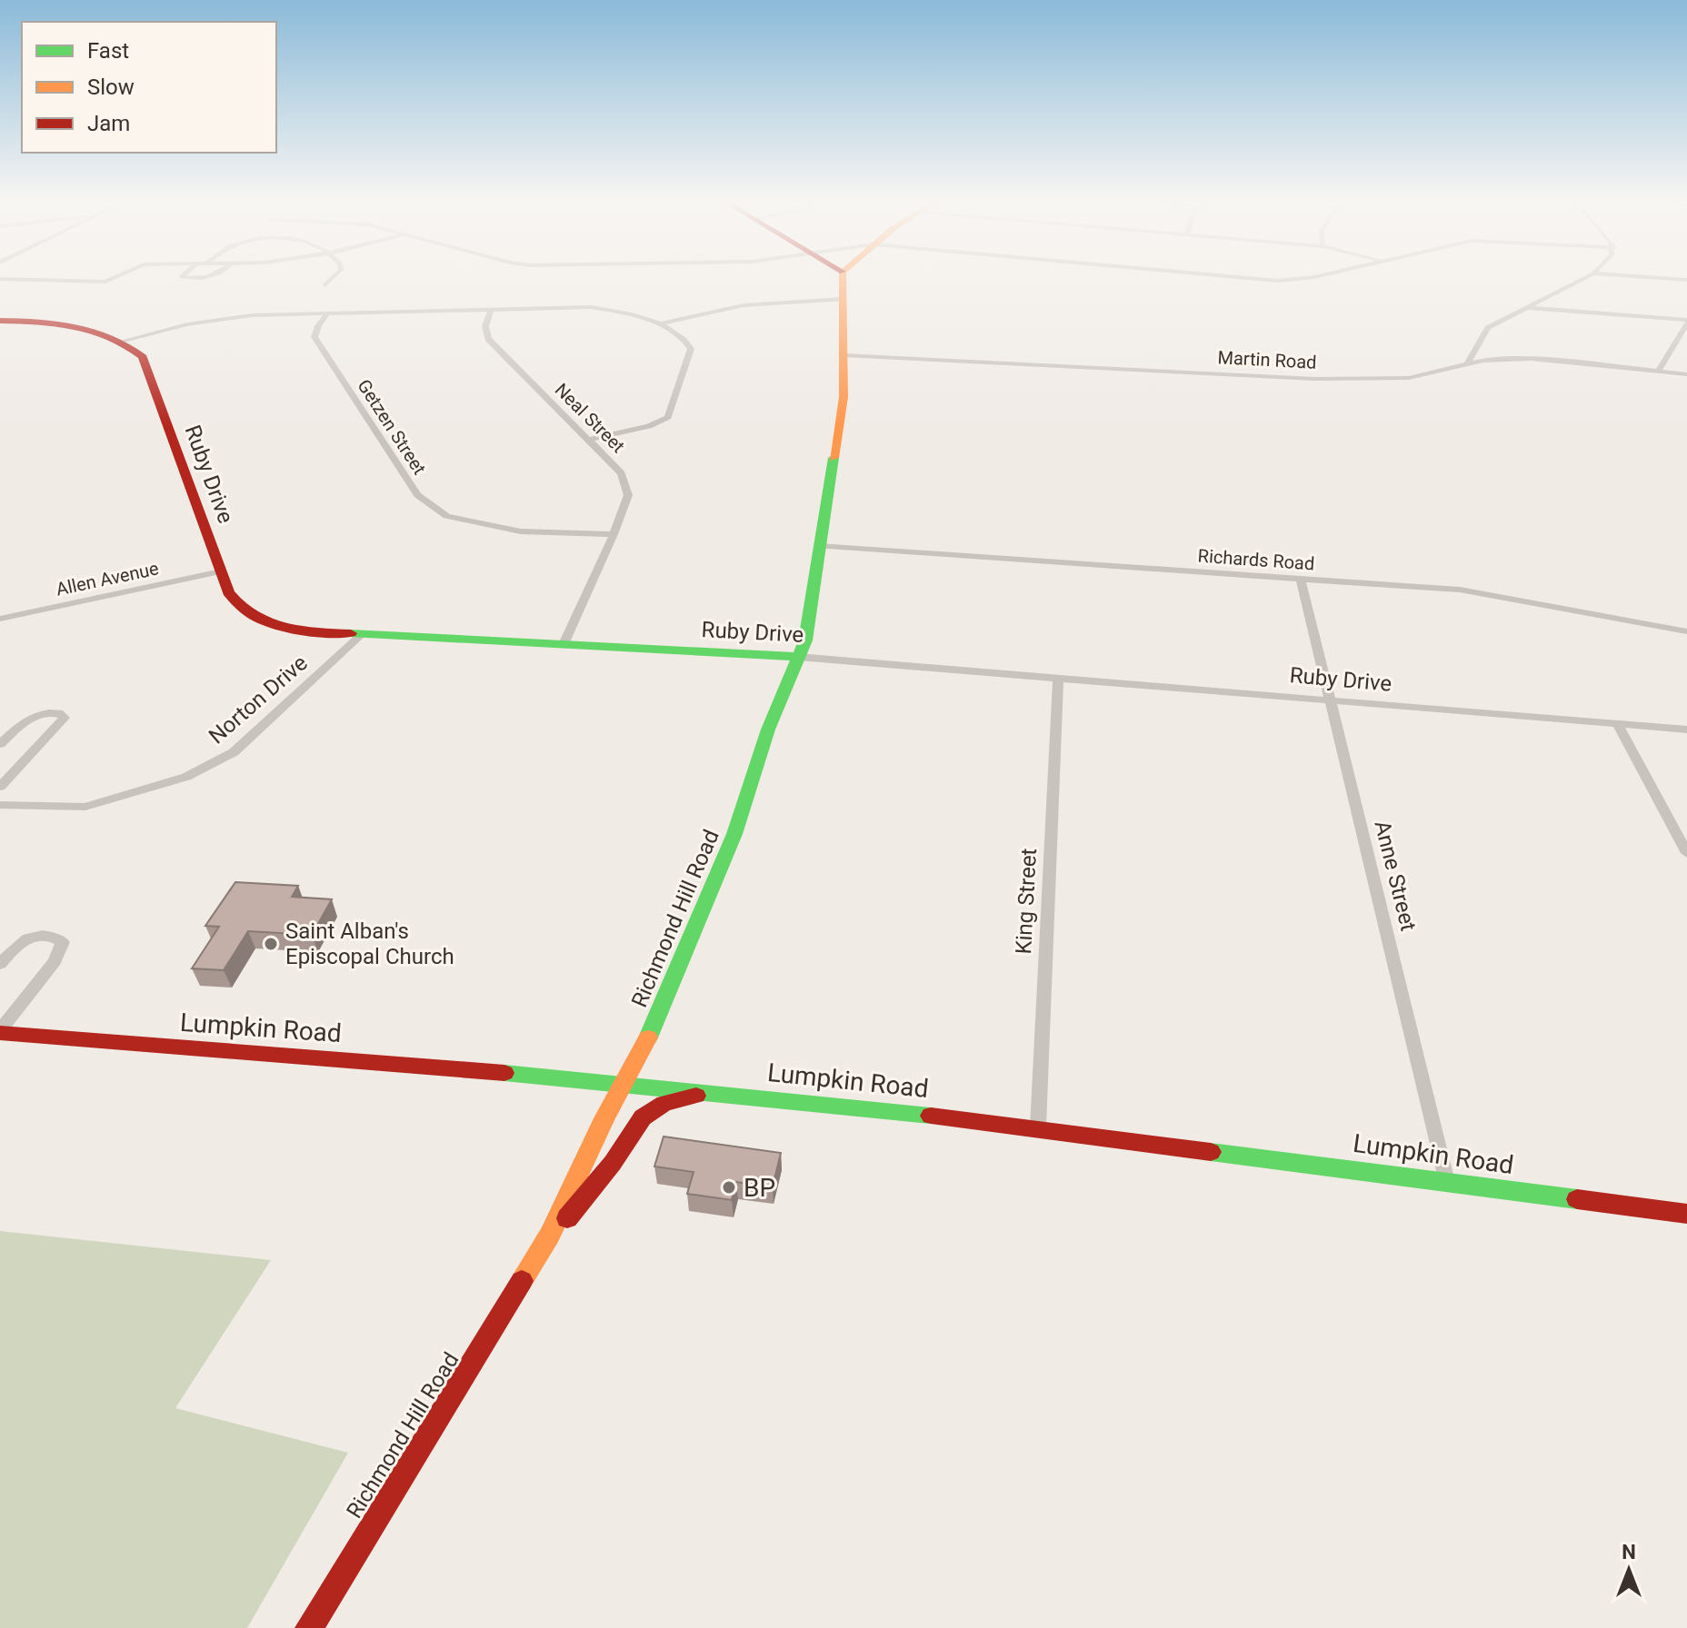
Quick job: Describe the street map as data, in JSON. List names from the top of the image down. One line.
{"streets":{"street":["Martin Road","Neal Street","Getzen Street","Ruby Drive","Richards Road","Allen Avenue","Norton Drive","Anne Street","King Street","Richmond Hill Road","Lumpkin Road"]},"crossings":[["Martin Road","Richmond Hill Road"],["Neal Street","Getzen Street"],["Neal Street","Ruby Drive"],["Ruby Drive","Allen Avenue"],["Ruby Drive","Norton Drive"],["Ruby Drive","Anne Street"],["Ruby Drive","King Street"],["Ruby Drive","Richmond Hill Road"],["Richards Road","Anne Street"],["Richards Road","Richmond Hill Road"],["Anne Street","Lumpkin Road"],["King Street","Lumpkin Road"],["Richmond Hill Road","Lumpkin Road"]],"places":["Saint Alban's Episcopal Church","BP"],"legend":["Fast","Slow","Jam"],"north":"top"}
